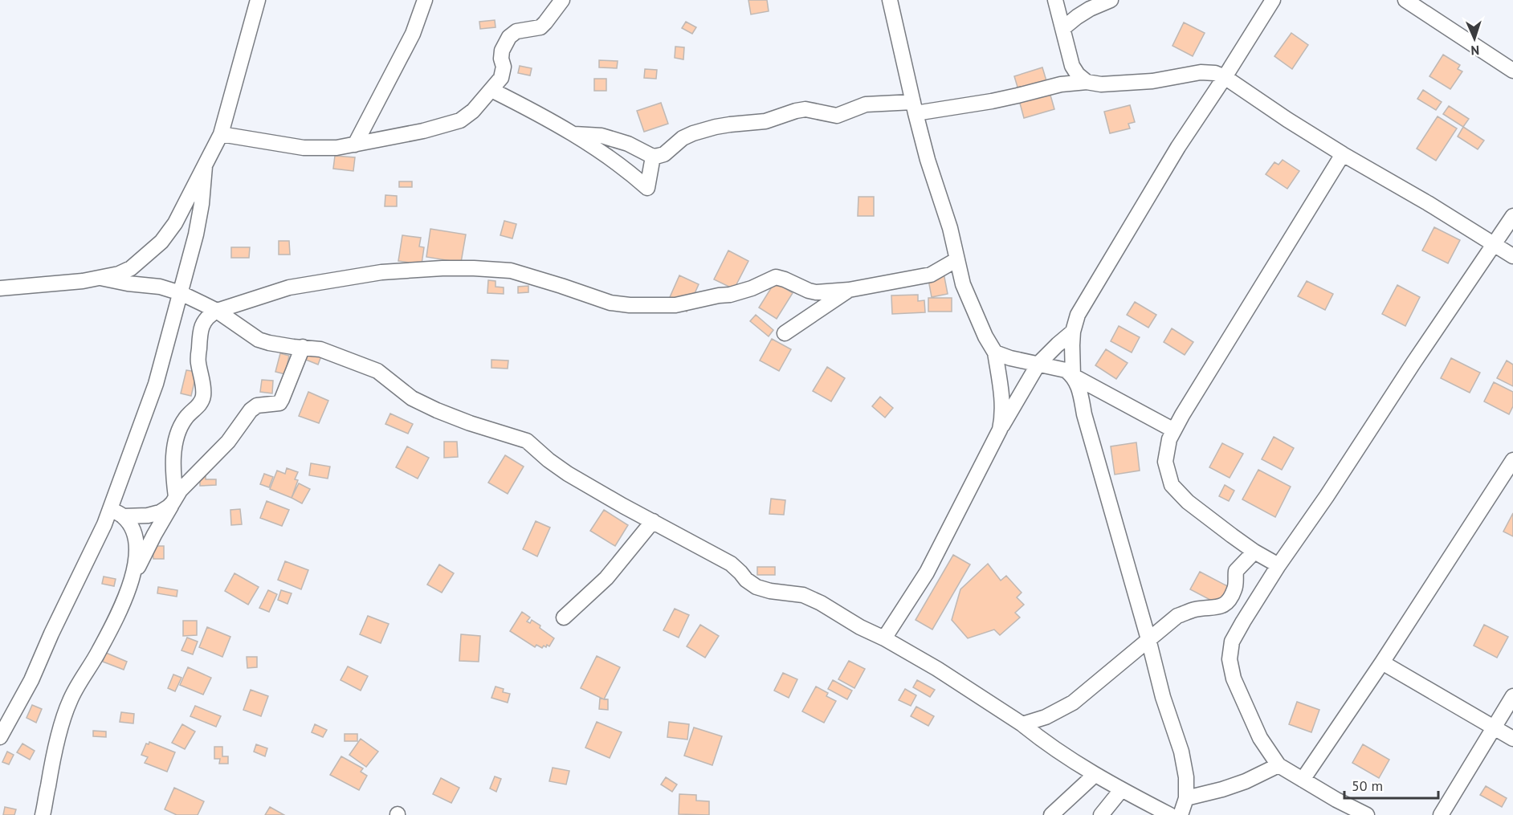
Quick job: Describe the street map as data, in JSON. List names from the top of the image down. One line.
{"scale_bar":"50 m","north":"bottom"}
